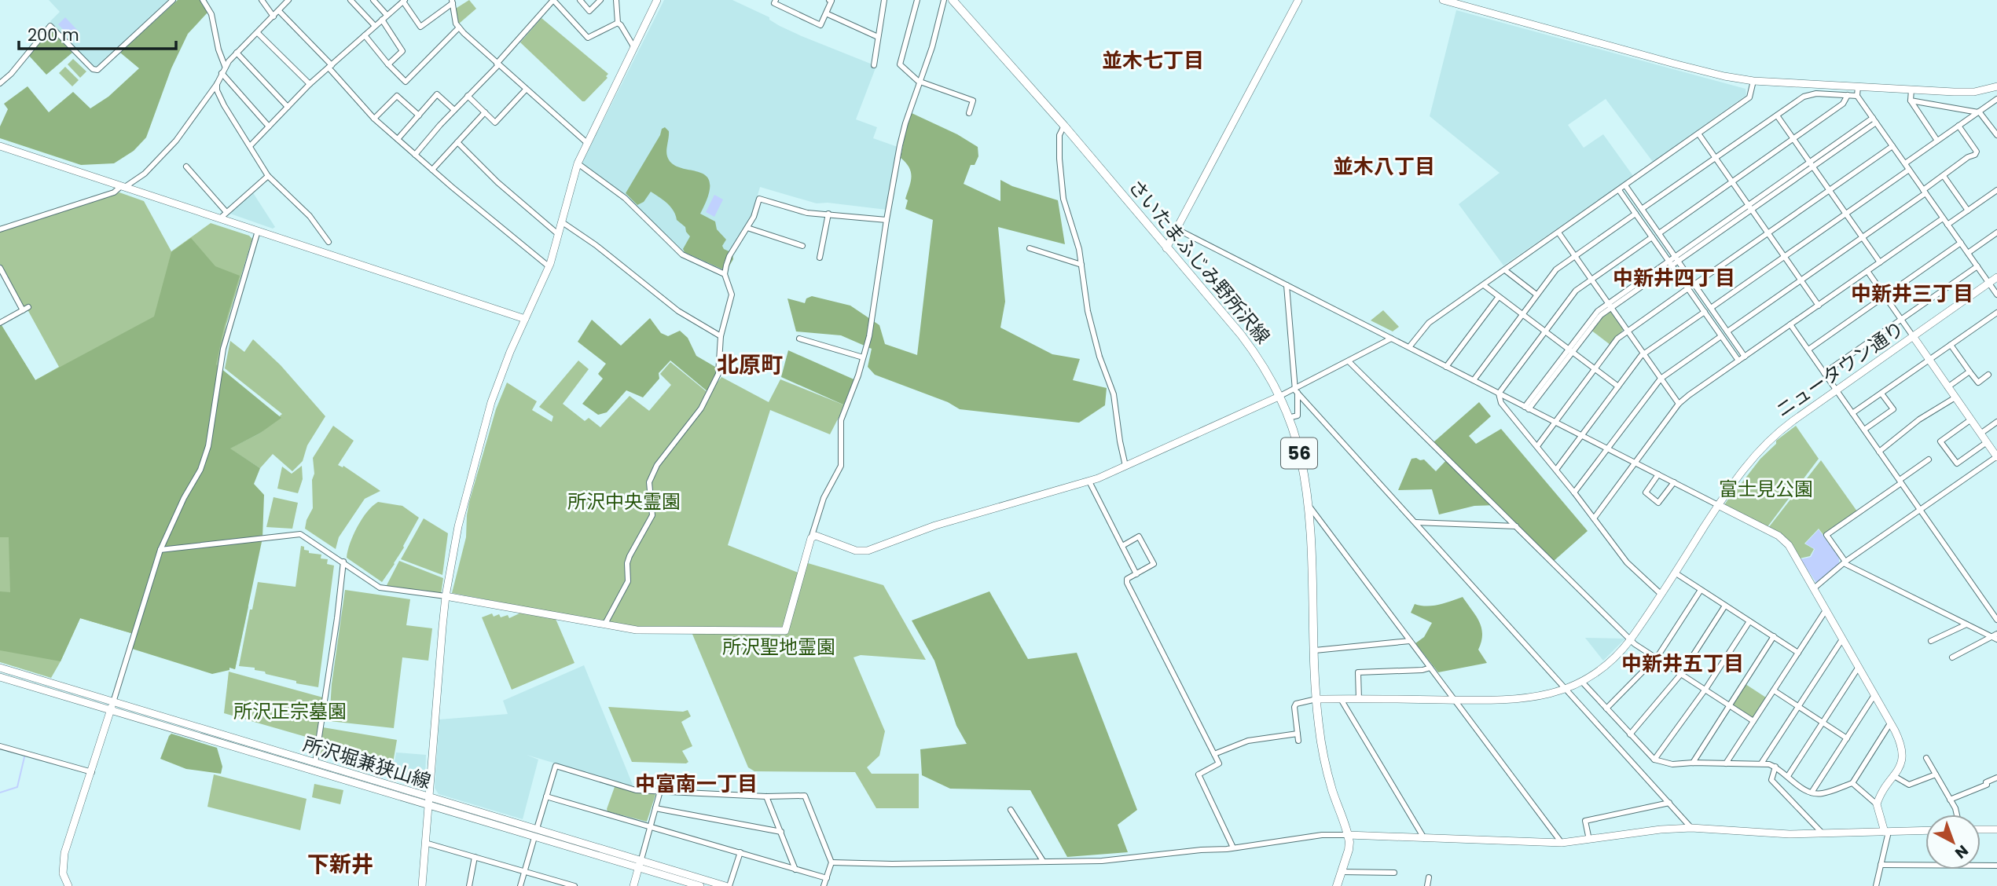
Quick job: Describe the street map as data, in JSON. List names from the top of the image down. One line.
{"streets":{"main road":["さいたまふじみ野所沢線","56"],"street":["ニュータウン通り","所沢堀兼狭山線"]},"crossings":[["さいたまふじみ野所沢線","ニュータウン通り"]],"districts":["並木七丁目","並木八丁目","中新井四丁目","中新井三丁目","北原町","中新井五丁目","中富南一丁目","下新井"],"parks":["富士見公園","所沢中央霊園","所沢聖地霊園","所沢正宗墓園"],"scale_bar":"200 m","north":"bottom right"}
